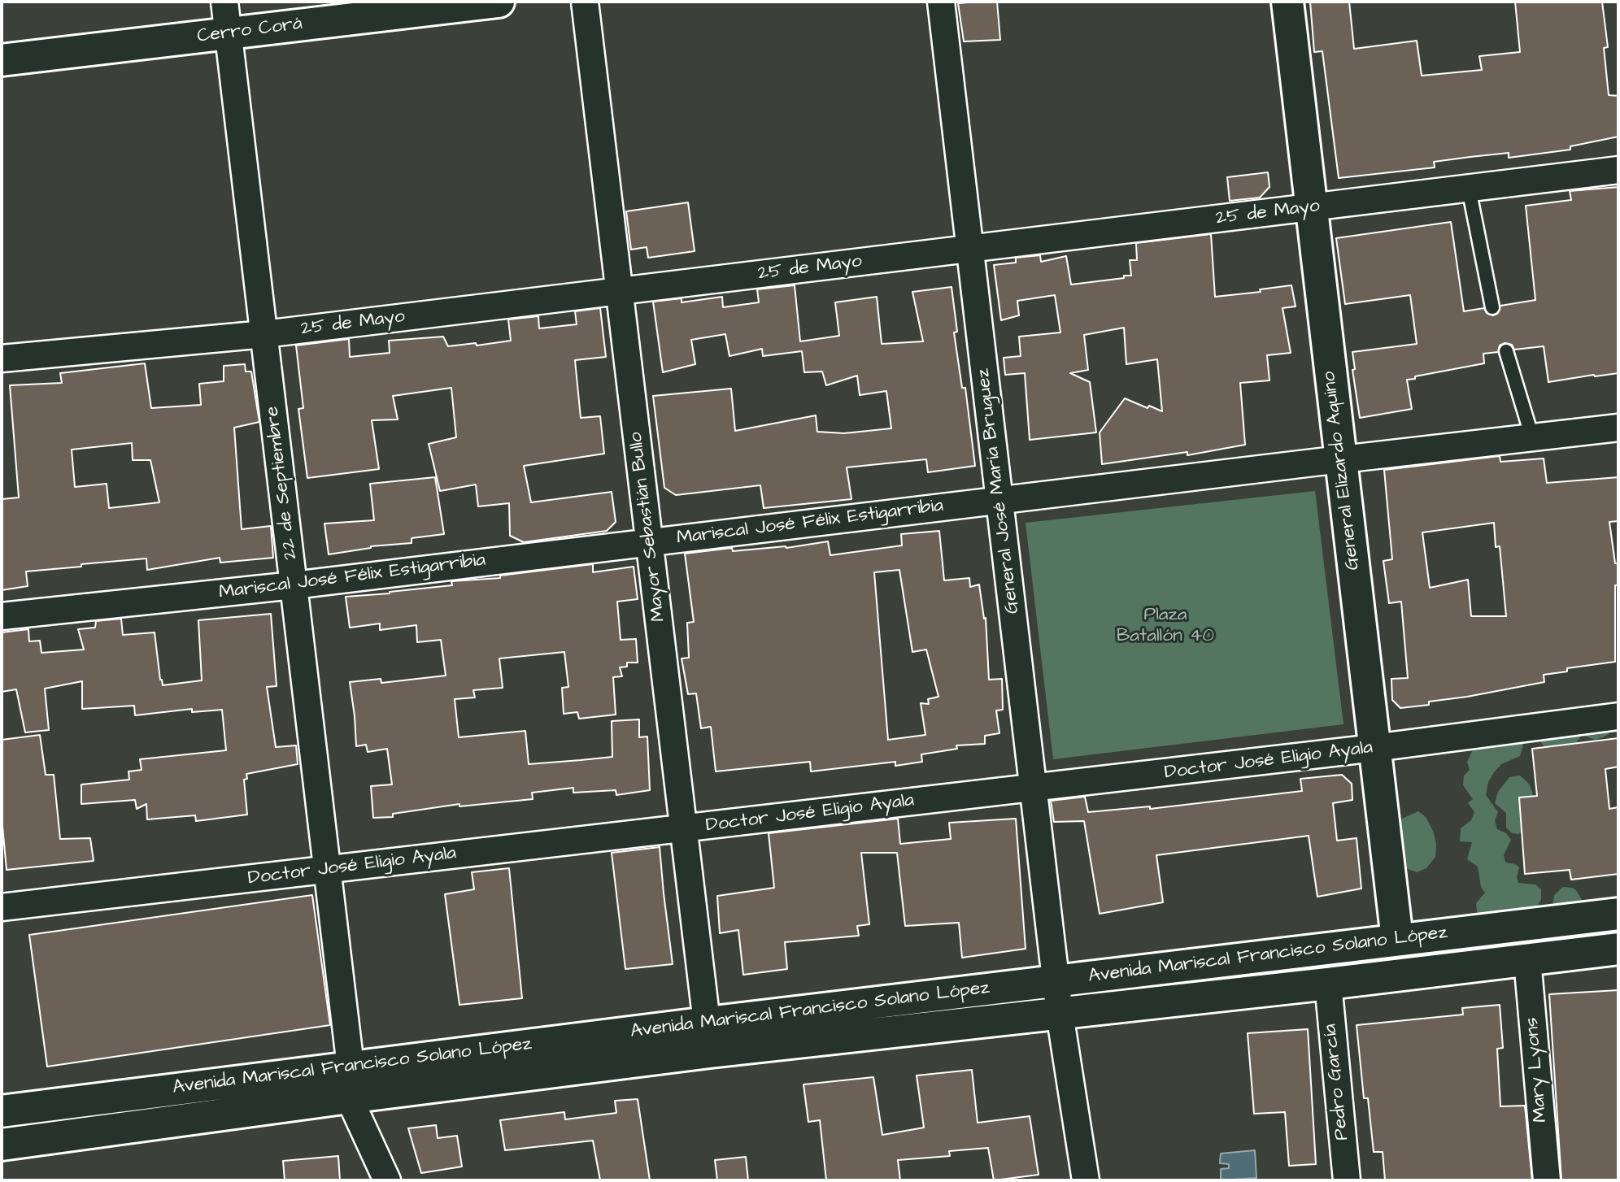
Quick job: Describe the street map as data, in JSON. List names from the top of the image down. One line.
{"streets":{"main road":["Cerro Corá","General Elizardo Aquino","Avenida Mariscal Francisco Solano López"],"street":["25 de Mayo","22 de Septiembre","General José María Bruguez","Mariscal José Félix Estigarribia","Mayor Sebastián Bullo","Doctor José Eligio Ayala","Mary Lyons","Pedro García"]},"crossings":[["Cerro Corá","22 de Septiembre"],["25 de Mayo","General Elizardo Aquino"],["25 de Mayo","22 de Septiembre"],["25 de Mayo","General José María Bruguez"],["25 de Mayo","Mayor Sebastián Bullo"],["General Elizardo Aquino","Mariscal José Félix Estigarribia"],["General Elizardo Aquino","Doctor José Eligio Ayala"],["General Elizardo Aquino","Avenida Mariscal Francisco Solano López"],["22 de Septiembre","Mariscal José Félix Estigarribia"],["22 de Septiembre","Doctor José Eligio Ayala"],["22 de Septiembre","Avenida Mariscal Francisco Solano López"],["General José María Bruguez","Mariscal José Félix Estigarribia"],["General José María Bruguez","Doctor José Eligio Ayala"],["General José María Bruguez","Avenida Mariscal Francisco Solano López"],["Mariscal José Félix Estigarribia","Mayor Sebastián Bullo"],["Mayor Sebastián Bullo","Doctor José Eligio Ayala"],["Mayor Sebastián Bullo","Avenida Mariscal Francisco Solano López"],["Avenida Mariscal Francisco Solano López","Mary Lyons"],["Avenida Mariscal Francisco Solano López","Pedro García"]],"parks":["Plaza Batallón 40"]}
